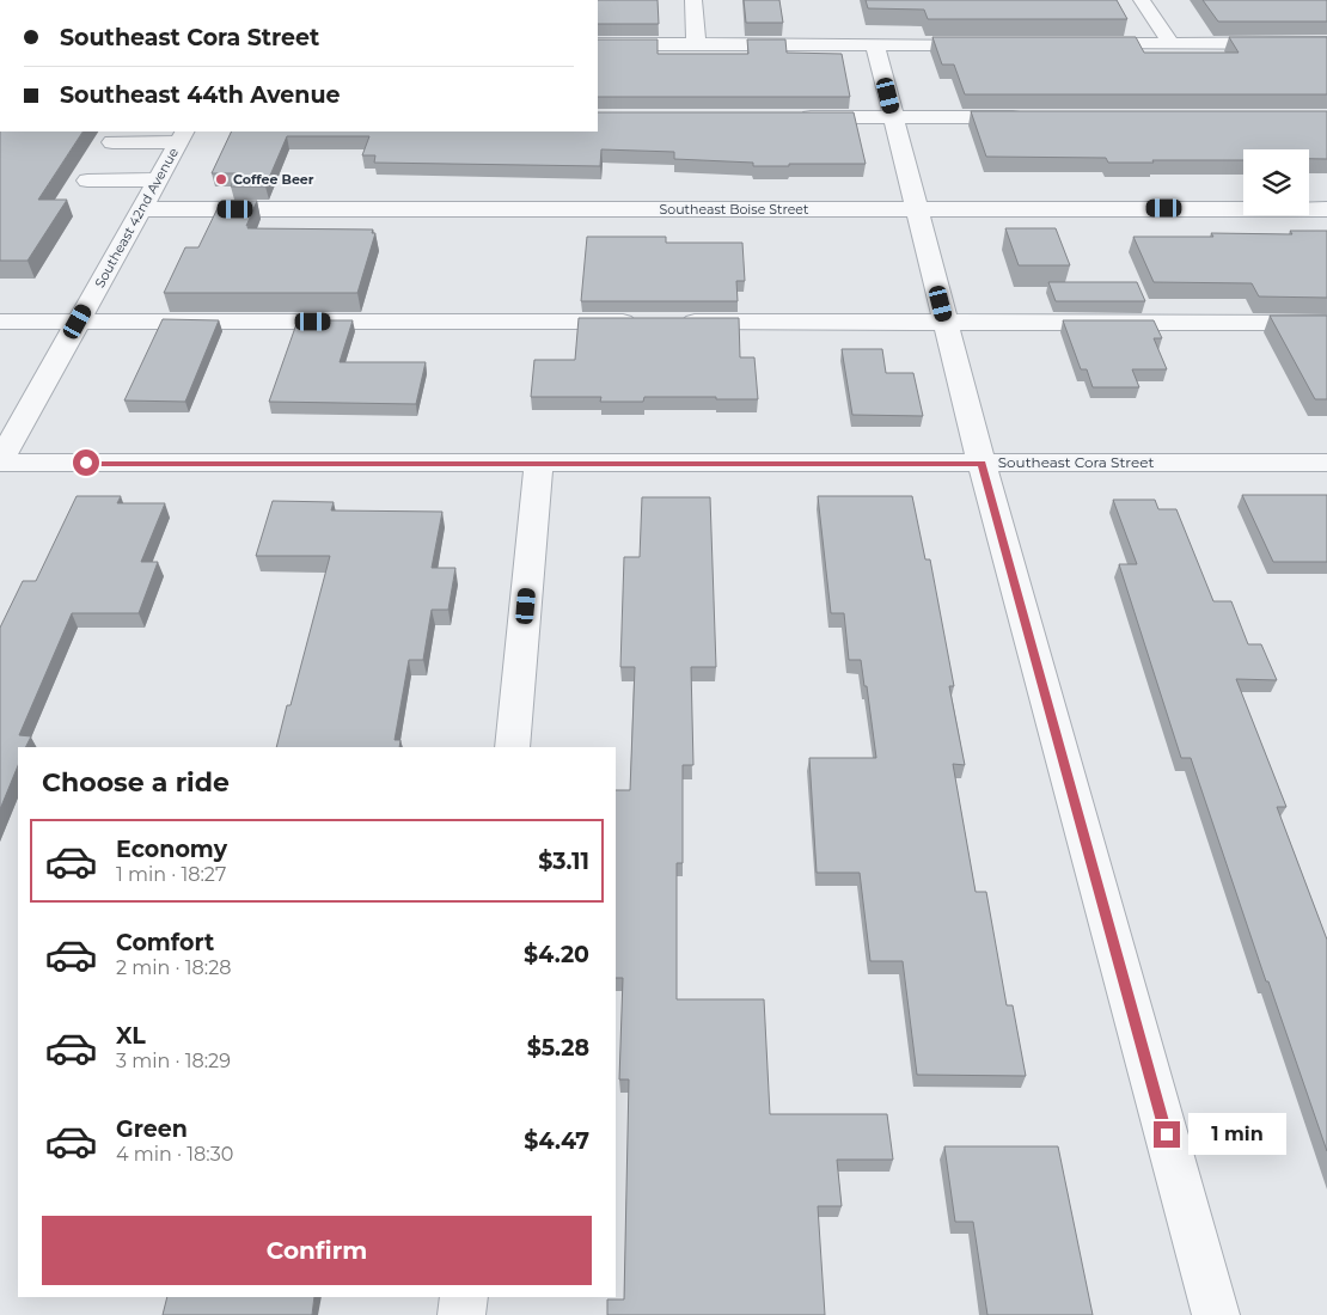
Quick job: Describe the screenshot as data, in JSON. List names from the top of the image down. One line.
{"streets":{"street":["Southeast Boise Street","Southeast 42nd Avenue","Southeast Cora Street"]},"crossings":[["Southeast Boise Street","Southeast 42nd Avenue"],["Southeast 42nd Avenue","Southeast Cora Street"]],"places":["Coffee Beer"],"page":{"banner":["Southeast Cora Street","Southeast 44th Avenue"],"heading":"Choose a ride","list":[{"name":"Economy","note":"1 min · 18:27","value":"$3.11"},{"name":"Comfort","note":"2 min · 18:28","value":"$4.20"},{"name":"XL","note":"3 min · 18:29","value":"$5.28"},{"name":"Green","note":"4 min · 18:30","value":"$4.47"}],"bubble":"1 min","buttons":"Confirm"}}
